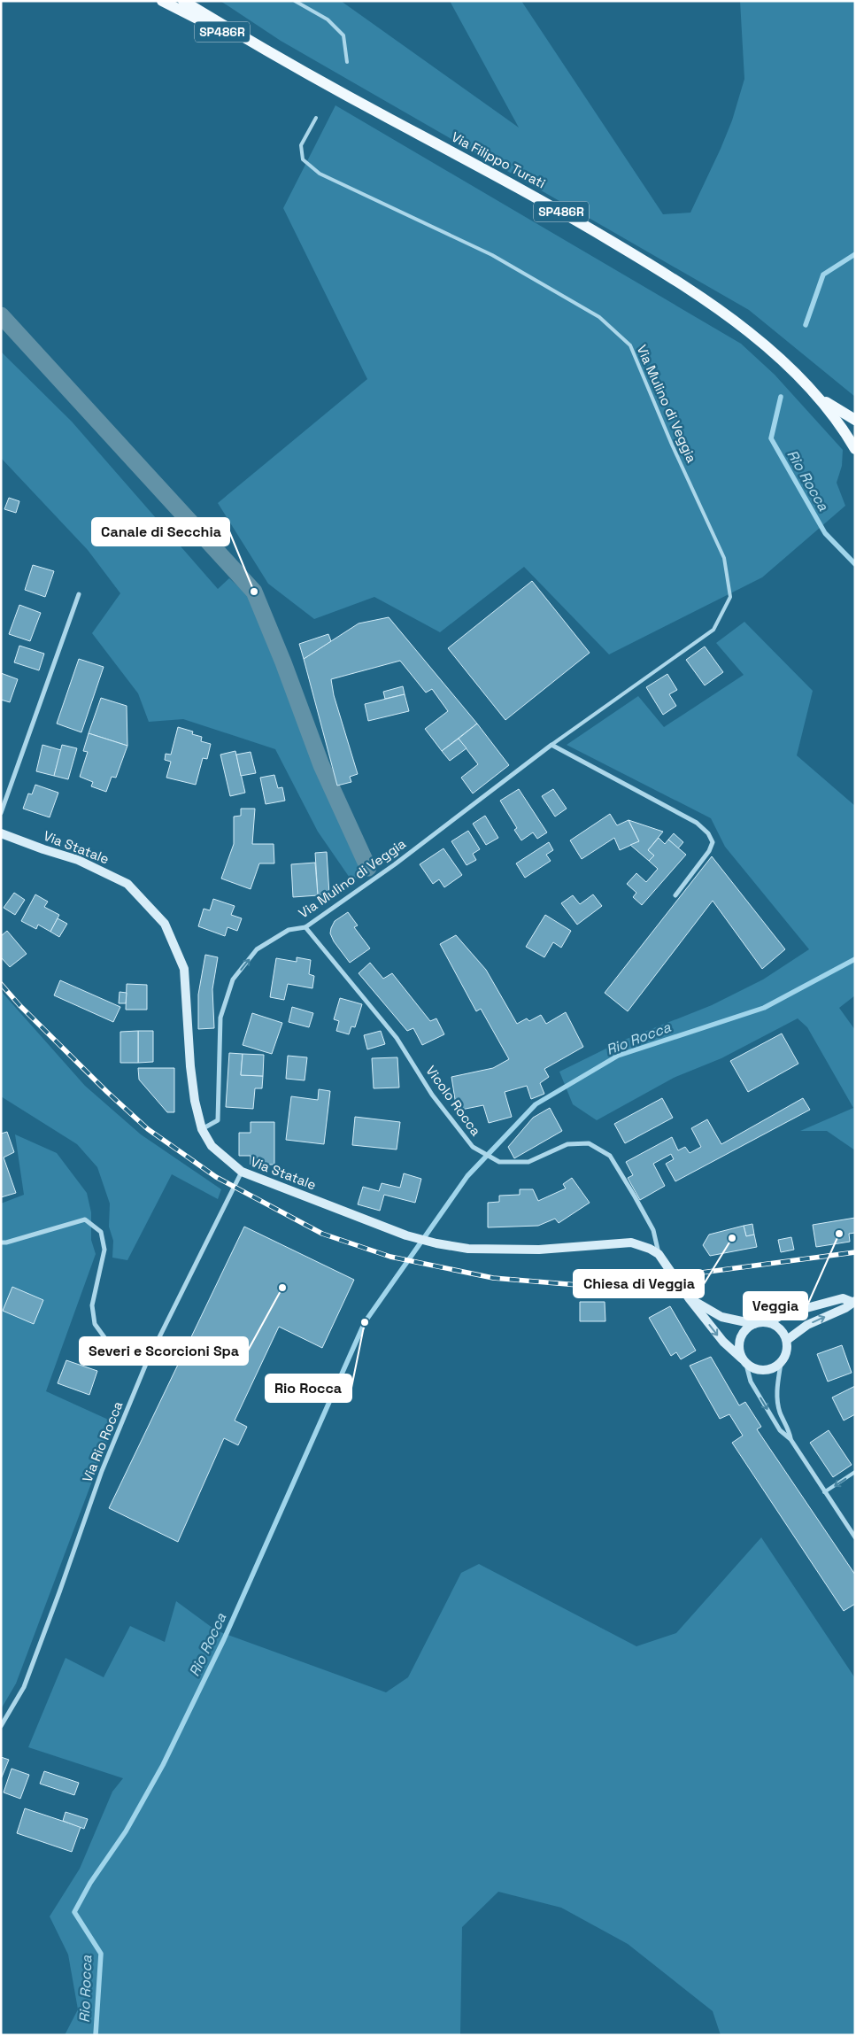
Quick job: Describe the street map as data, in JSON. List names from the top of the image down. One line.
{"streets":{"main road":["SP486R","Via Filippo Turati"],"street":["Via Mulino di Veggia","Via Statale","Vicolo Rocca","Via Rio Rocca"]},"crossings":[["SP486R","Via Filippo Turati"],["Via Mulino di Veggia","Via Statale"],["Via Mulino di Veggia","Vicolo Rocca"],["Via Statale","Vicolo Rocca"],["Via Statale","Via Rio Rocca"]],"water":["Rio Rocca"],"places":["Canale di Secchia","Veggia","Chiesa di Veggia","Severi e Scorcioni Spa","Rio Rocca"]}
